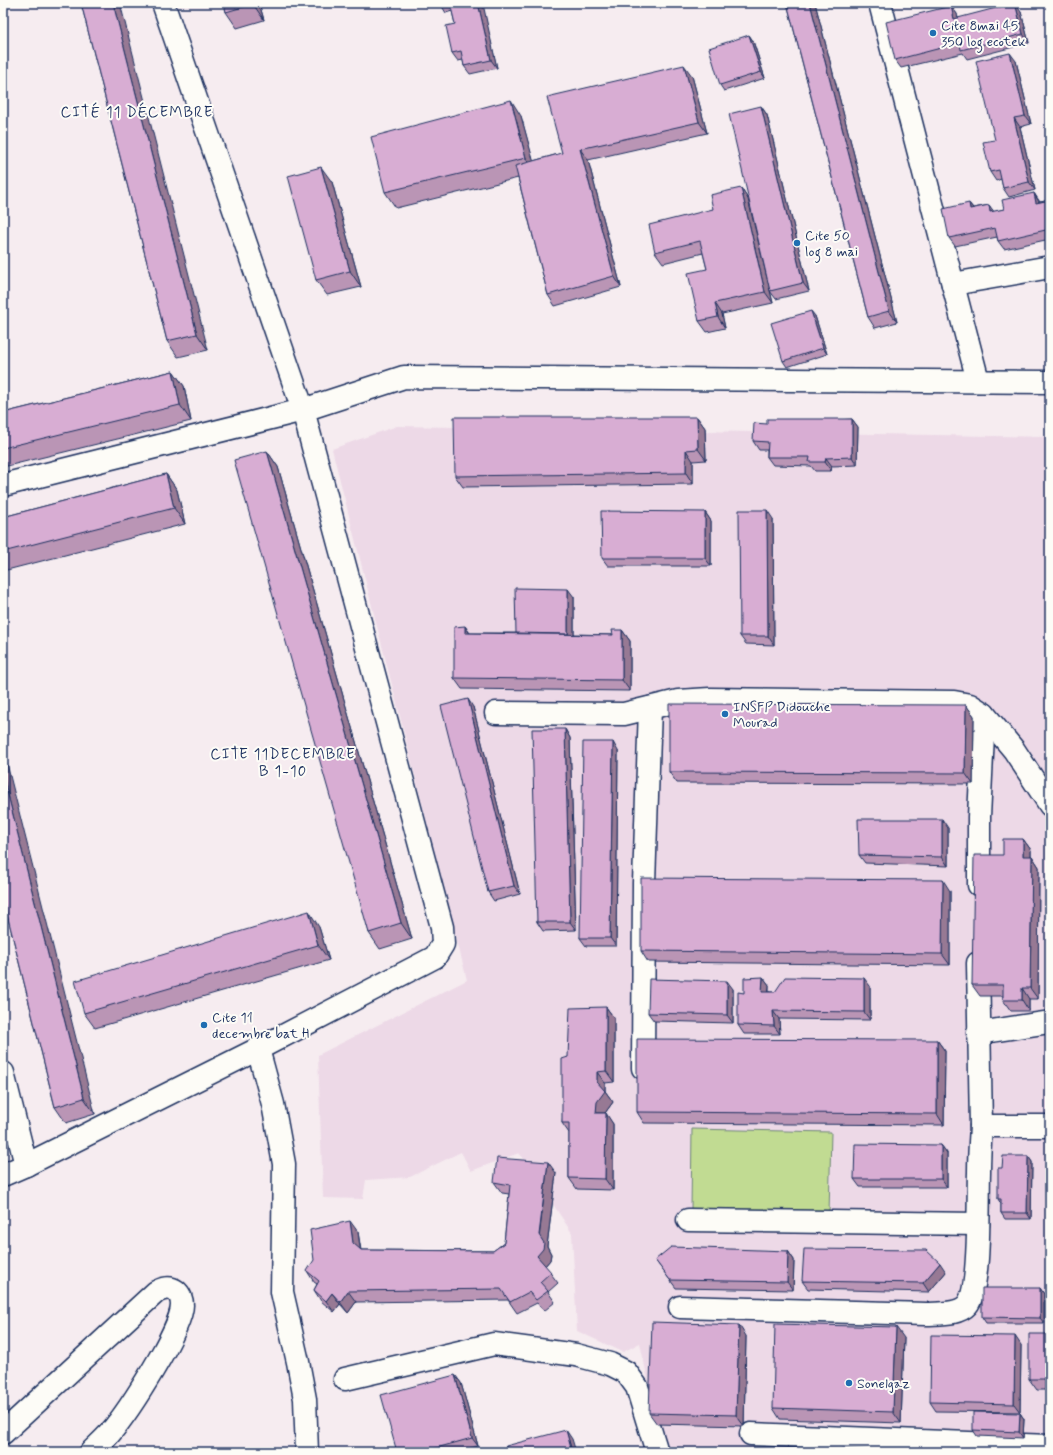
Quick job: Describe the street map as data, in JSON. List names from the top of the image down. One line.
{"districts":["CITÉ 11 DÉCEMBRE","CITE 11DECEMBRE B 1-10"],"places":["Cite 8mai 45 350 log ecotek","Cite 50 log 8 mai","INSFP Didouche Mourad","Cite 11 decembre bat H","Sonelgaz"]}
